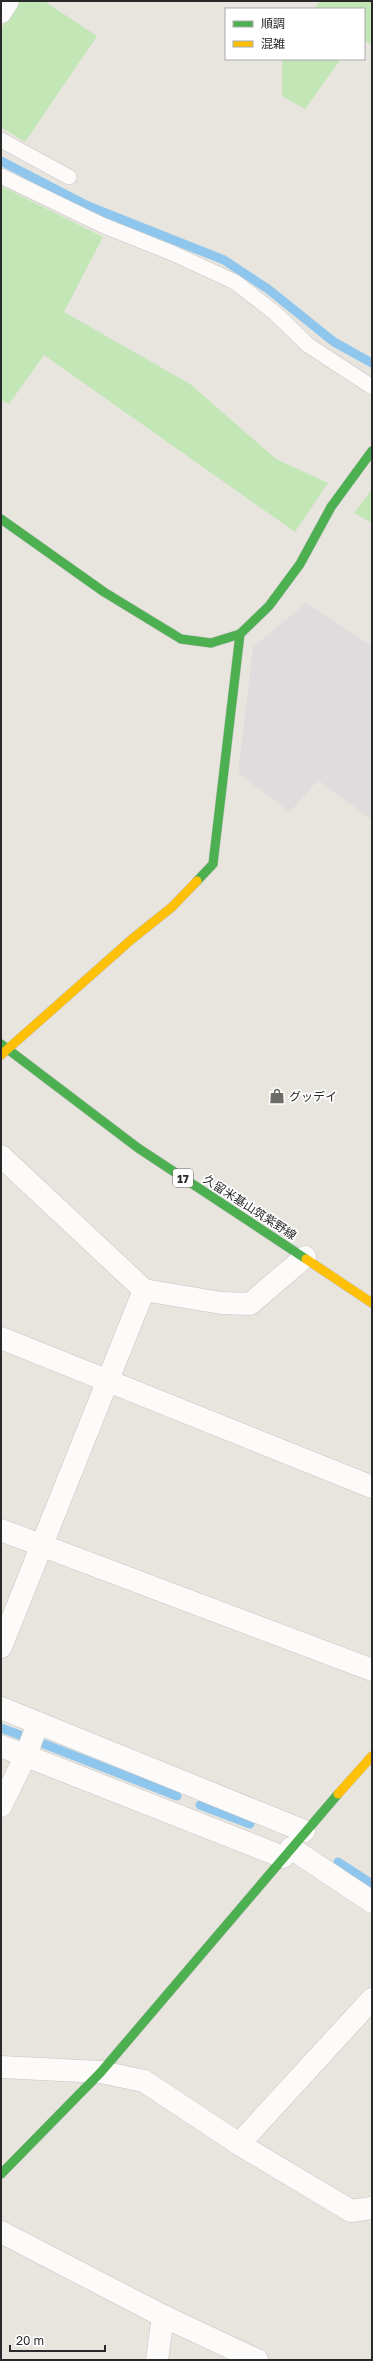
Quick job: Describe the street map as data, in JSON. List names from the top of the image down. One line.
{"streets":{"street":["17","久留米基山筑紫野線"]},"places":{"shop":["グッデイ"]},"legend":["順調","混雑"],"scale_bar":"20 m"}
